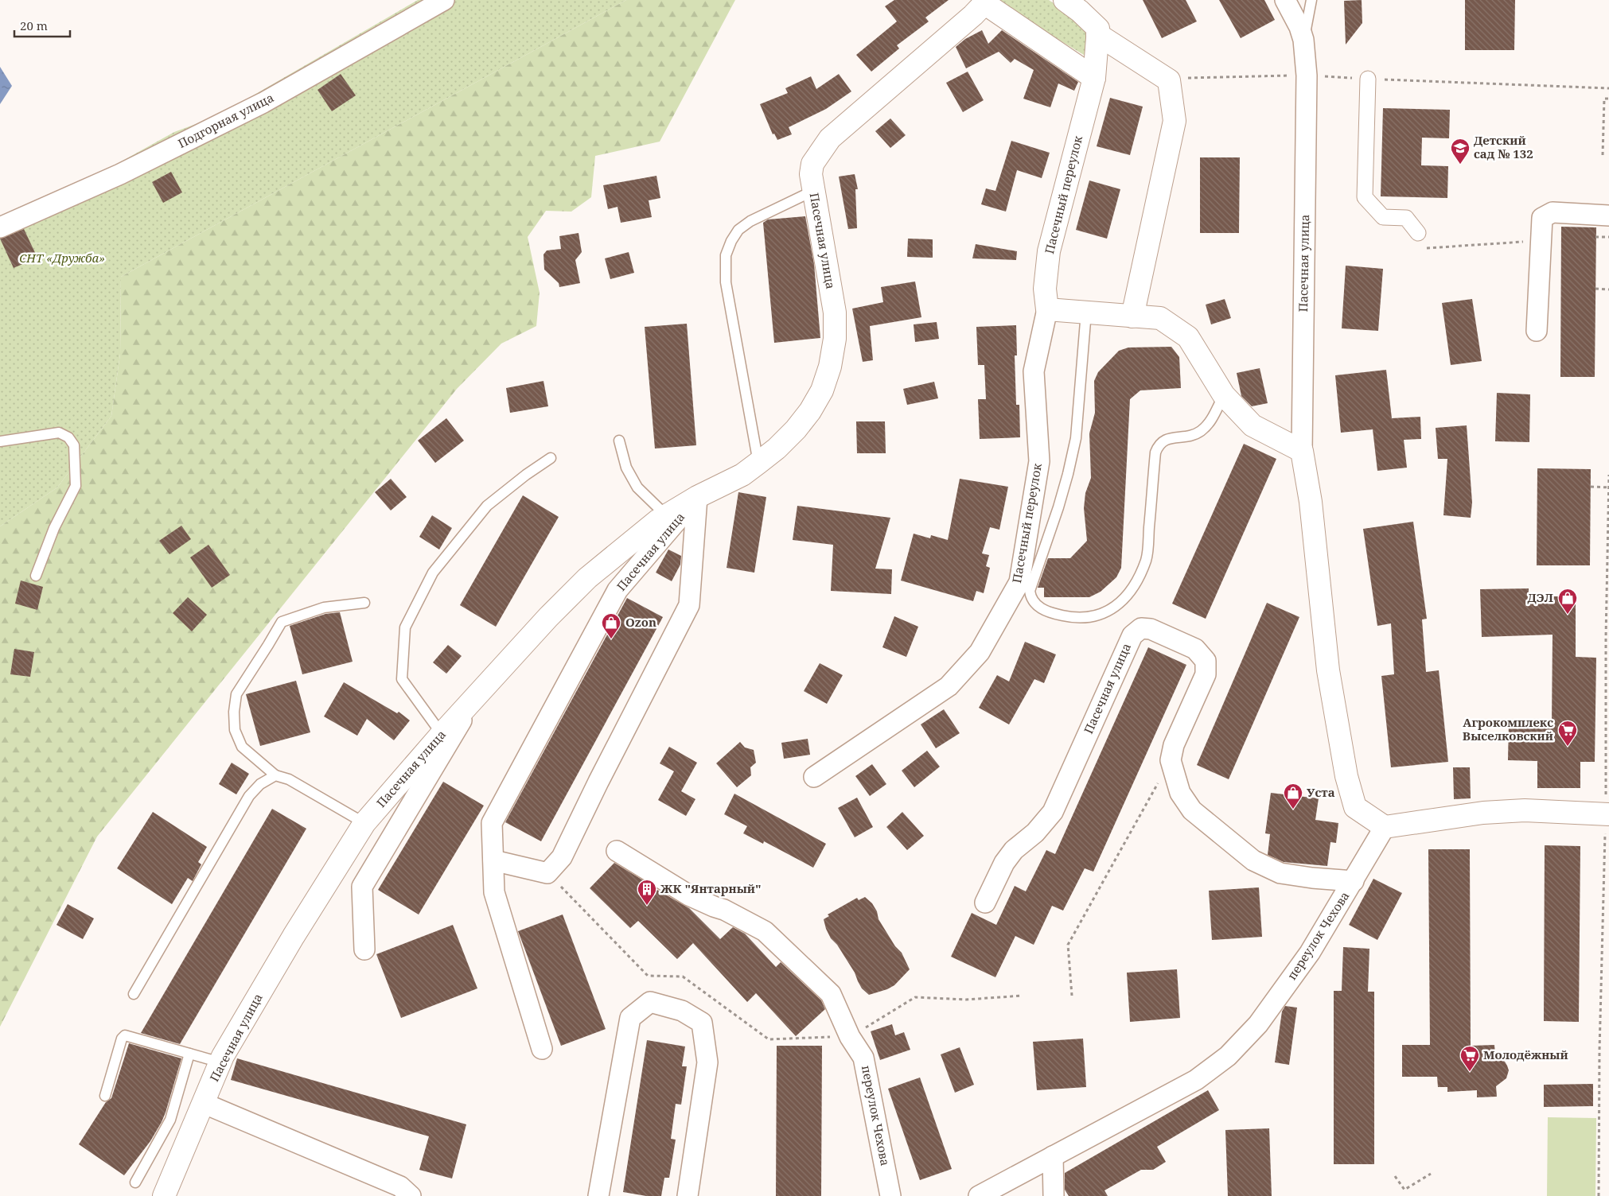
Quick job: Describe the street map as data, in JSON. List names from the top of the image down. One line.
{"streets":{"street":["Подгорная улица","Пасечный переулок","Пасечная улица","переулок Чехова"]},"crossings":[["Пасечная улица","переулок Чехова"]],"parks":["СНТ «Дружба»"],"places":{"school or university":["Детский сад № 132"],"shop":["ДЭЛ","Ozon","Уста"],"supermarket":["Агрокомплекс Выселковский","Молодёжный"],"building":["ЖК \"Янтарный\""]},"scale_bar":"20 m"}
